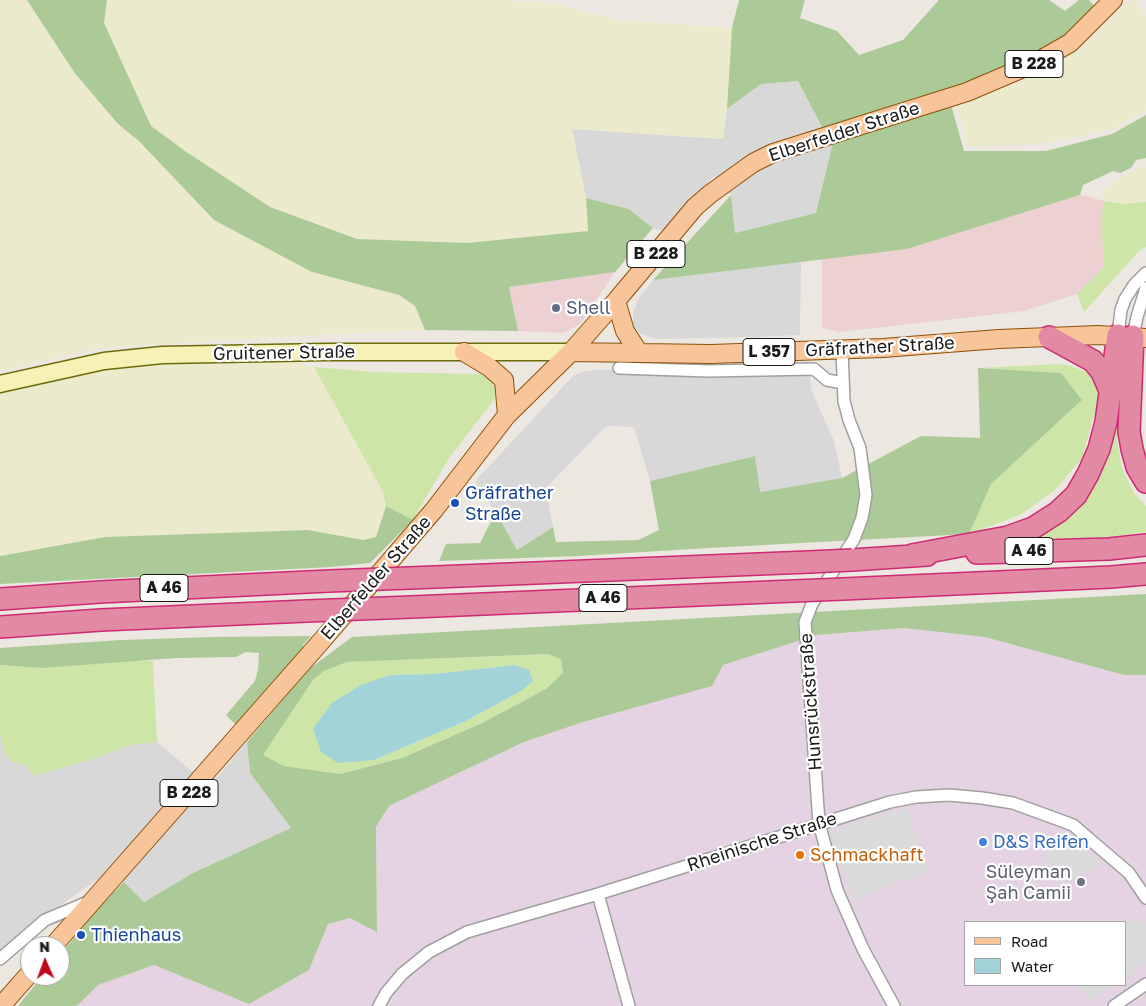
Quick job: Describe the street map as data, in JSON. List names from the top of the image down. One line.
{"streets":{"highway":["A 46"],"main road":["B 228","Elberfelder Straße","Gräfrather Straße","L 357","Gruitener Straße"],"street":["Hunsrückstraße","Rheinische Straße"]},"crossings":[["Elberfelder Straße","Gräfrather Straße"],["Elberfelder Straße","Gruitener Straße"],["Gräfrather Straße","Gruitener Straße"],["Gräfrather Straße","Hunsrückstraße"],["Hunsrückstraße","Rheinische Straße"]],"places":["Shell","Gräfrather Straße","D&S Reifen","Schmackhaft","Süleyman Şah Camii","Thienhaus"],"legend":["Road","Water"],"north":"top"}
